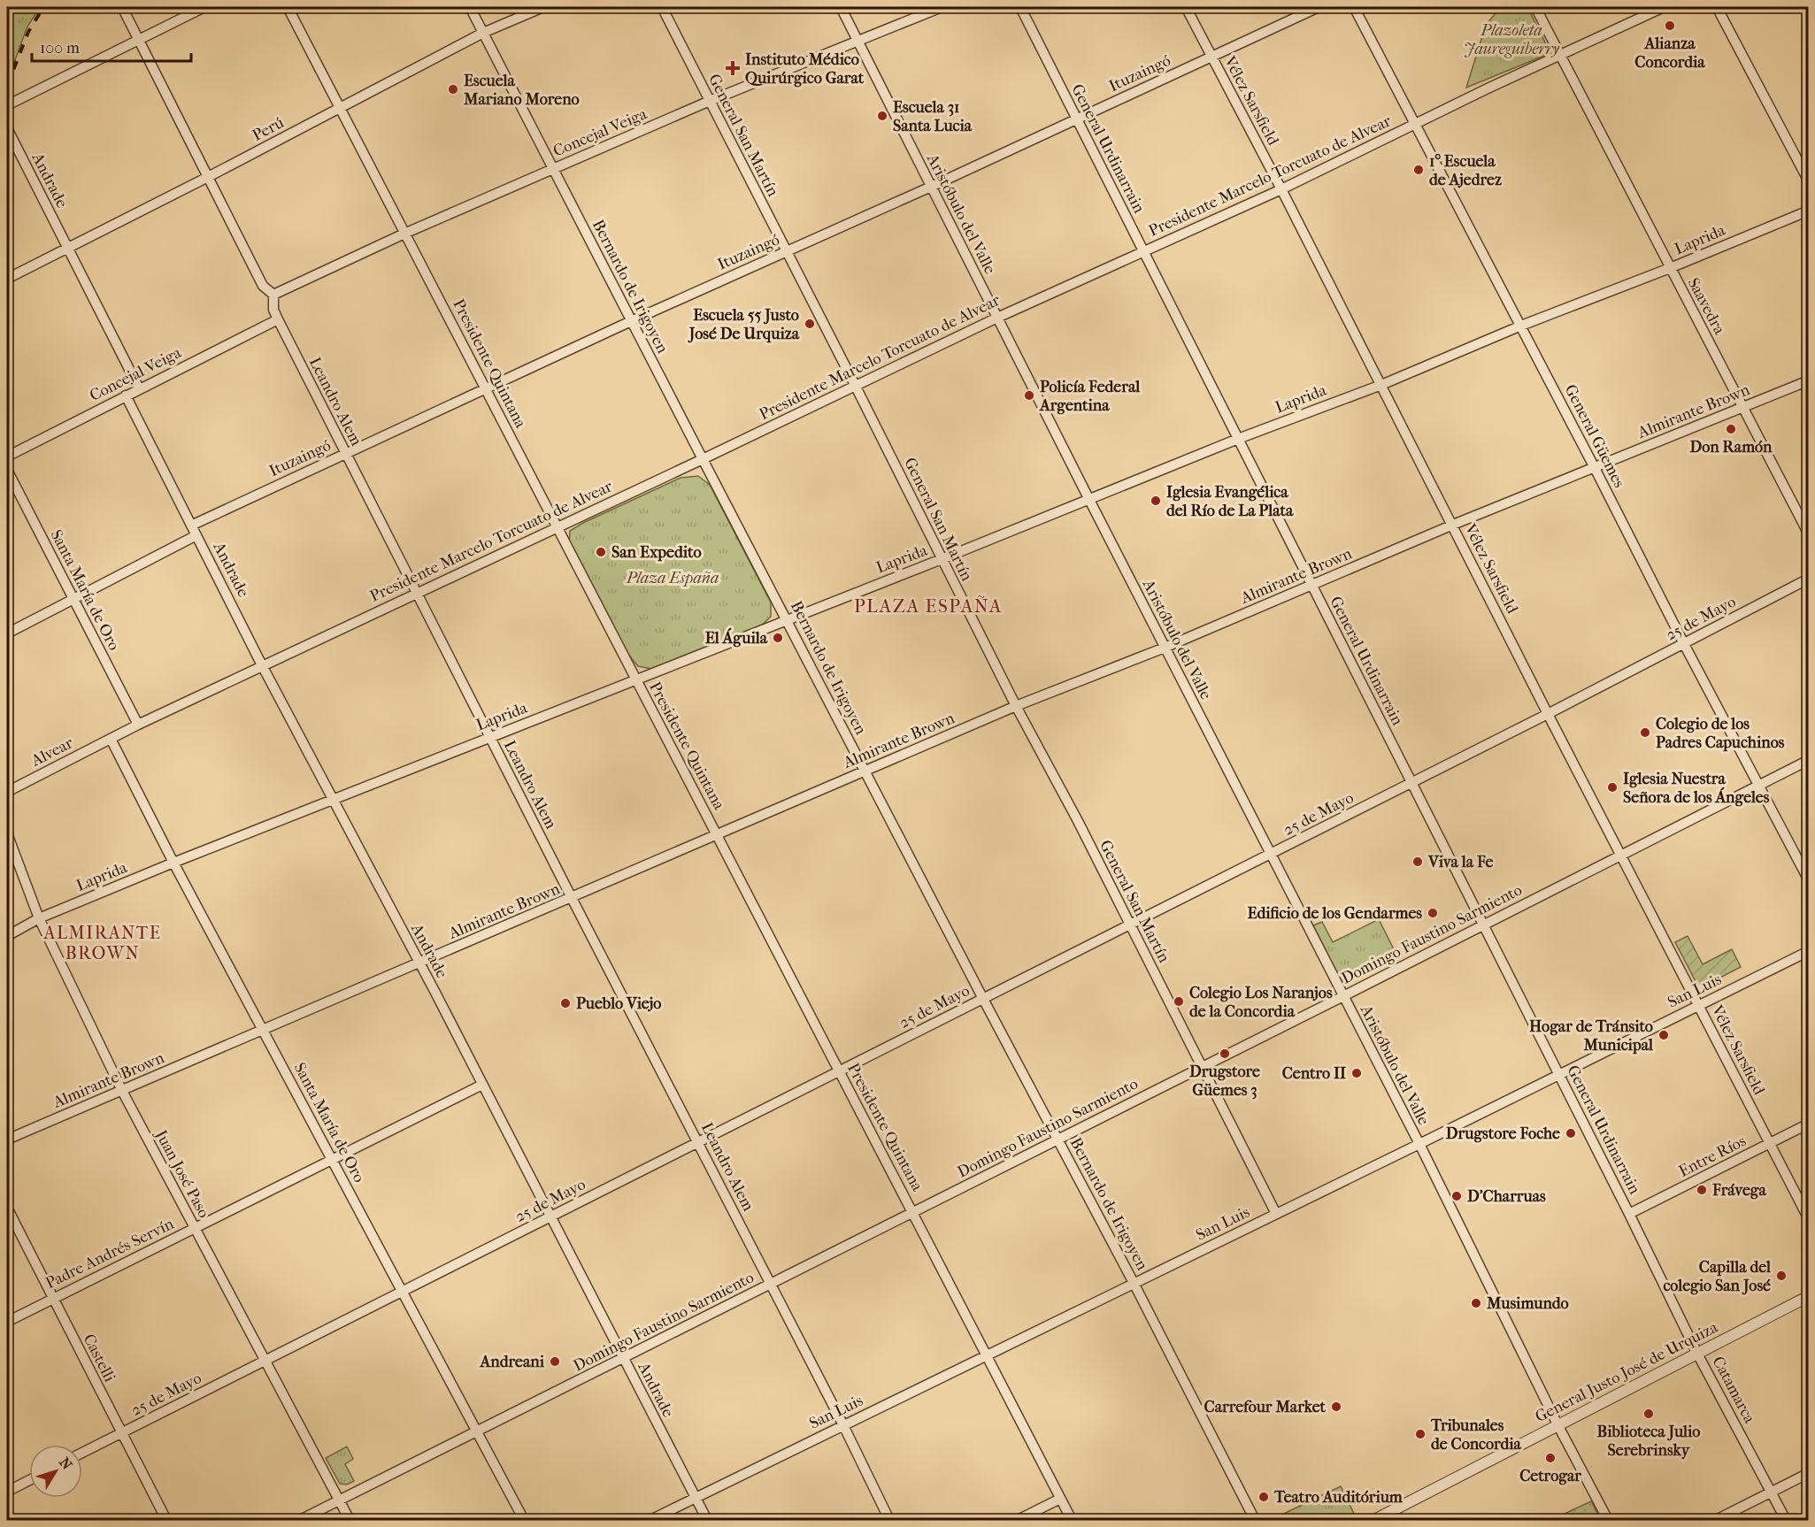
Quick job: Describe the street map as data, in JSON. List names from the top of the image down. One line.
{"streets":{"street":["Ituzaingó","Vélez Sarsfield","Perú","Concejal Veiga","General San Martín","General Urdinarrain","Presidente Marcelo Torcuato de Alvear","Andrade","Aristóbulo del Valle","Laprida","Bernardo de Irigoyen","Saavedra","Presidente Quintana","Leandro Alem","Almirante Brown","General Güemes","Santa María de Oro","25 de Mayo","Alvear","Domingo Faustino Sarmiento","San Luis","Entre Ríos","Juan José Paso","Padre Andrés Servín","Castelli","General Justo José de Urquiza","Catamarca"]},"crossings":[["Ituzaingó","Vélez Sarsfield"],["Ituzaingó","General San Martín"],["Ituzaingó","General Urdinarrain"],["Ituzaingó","Andrade"],["Ituzaingó","Aristóbulo del Valle"],["Ituzaingó","Bernardo de Irigoyen"],["Ituzaingó","Presidente Quintana"],["Ituzaingó","Leandro Alem"],["Vélez Sarsfield","Presidente Marcelo Torcuato de Alvear"],["Vélez Sarsfield","Laprida"],["Vélez Sarsfield","Almirante Brown"],["Vélez Sarsfield","25 de Mayo"],["Vélez Sarsfield","Domingo Faustino Sarmiento"],["Vélez Sarsfield","San Luis"],["Vélez Sarsfield","Entre Ríos"],["Perú","Andrade"],["Perú","Bernardo de Irigoyen"],["Perú","Presidente Quintana"],["Perú","Leandro Alem"],["Concejal Veiga","General San Martín"],["Concejal Veiga","Andrade"],["Concejal Veiga","Aristóbulo del Valle"],["Concejal Veiga","Bernardo de Irigoyen"],["Concejal Veiga","Presidente Quintana"],["Concejal Veiga","Leandro Alem"],["General San Martín","Presidente Marcelo Torcuato de Alvear"],["General San Martín","Laprida"],["General San Martín","Almirante Brown"],["General San Martín","25 de Mayo"],["General San Martín","Domingo Faustino Sarmiento"],["General San Martín","San Luis"],["General Urdinarrain","Presidente Marcelo Torcuato de Alvear"],["General Urdinarrain","Laprida"],["General Urdinarrain","Almirante Brown"],["General Urdinarrain","25 de Mayo"],["General Urdinarrain","Domingo Faustino Sarmiento"],["General Urdinarrain","San Luis"],["General Urdinarrain","Entre Ríos"],["General Urdinarrain","Catamarca"],["Presidente Marcelo Torcuato de Alvear","Andrade"],["Presidente Marcelo Torcuato de Alvear","Aristóbulo del Valle"],["Presidente Marcelo Torcuato de Alvear","Bernardo de Irigoyen"],["Presidente Marcelo Torcuato de Alvear","Saavedra"],["Presidente Marcelo Torcuato de Alvear","Presidente Quintana"],["Presidente Marcelo Torcuato de Alvear","Leandro Alem"],["Presidente Marcelo Torcuato de Alvear","General Güemes"],["Presidente Marcelo Torcuato de Alvear","Santa María de Oro"],["Presidente Marcelo Torcuato de Alvear","Alvear"],["Andrade","Laprida"],["Andrade","Almirante Brown"],["Andrade","25 de Mayo"],["Andrade","Domingo Faustino Sarmiento"],["Andrade","San Luis"],["Andrade","Padre Andrés Servín"],["Aristóbulo del Valle","Laprida"],["Aristóbulo del Valle","Almirante Brown"],["Aristóbulo del Valle","25 de Mayo"],["Aristóbulo del Valle","Domingo Faustino Sarmiento"],["Aristóbulo del Valle","San Luis"],["Aristóbulo del Valle","General Justo José de Urquiza"],["Laprida","Bernardo de Irigoyen"],["Laprida","Saavedra"],["Laprida","Presidente Quintana"],["Laprida","Leandro Alem"],["Laprida","General Güemes"],["Laprida","Santa María de Oro"],["Laprida","Juan José Paso"],["Bernardo de Irigoyen","Almirante Brown"],["Bernardo de Irigoyen","25 de Mayo"],["Bernardo de Irigoyen","Domingo Faustino Sarmiento"],["Bernardo de Irigoyen","San Luis"],["Saavedra","Almirante Brown"],["Presidente Quintana","Almirante Brown"],["Presidente Quintana","25 de Mayo"],["Presidente Quintana","Domingo Faustino Sarmiento"],["Presidente Quintana","San Luis"],["Leandro Alem","Almirante Brown"],["Leandro Alem","25 de Mayo"],["Leandro Alem","Domingo Faustino Sarmiento"],["Leandro Alem","San Luis"],["Almirante Brown","General Güemes"],["Almirante Brown","Santa María de Oro"],["Almirante Brown","Juan José Paso"],["General Güemes","25 de Mayo"],["General Güemes","Domingo Faustino Sarmiento"],["Santa María de Oro","25 de Mayo"],["Santa María de Oro","Alvear"],["Santa María de Oro","Domingo Faustino Sarmiento"],["Santa María de Oro","Padre Andrés Servín"],["25 de Mayo","Juan José Paso"],["25 de Mayo","Castelli"],["Domingo Faustino Sarmiento","Juan José Paso"],["Entre Ríos","Catamarca"],["Juan José Paso","Padre Andrés Servín"],["Padre Andrés Servín","Castelli"],["General Justo José de Urquiza","Catamarca"]],"districts":["PLAZA ESPAÑA","ALMIRANTE BROWN"],"parks":["Plazoleta Jaureguiberry","Plaza España"],"places":{"other":["Alianza Concordia","Escuela Mariano Moreno","Escuela 31 Santa Lucia","1° Escuela de Ajedrez","Escuela 55 Justo José De Urquiza","Policía Federal Argentina","Don Ramón","Iglesia Evangélica del Río de La Plata","San Expedito","El Águila","Colegio de los Padres Capuchinos","Iglesia Nuestra Señora de los Ángeles","Viva la Fe","Edificio de los Gendarmes","Colegio Los Naranjos de la Concordia","Pueblo Viejo","Hogar de Tránsito Municipal","Drugstore Güemes 3","Centro II","Drugstore Foche","Frávega","D'Charruas","Capilla del colegio San José","Musimundo","Andreani","Carrefour Market","Biblioteca Julio Serebrinsky","Tribunales de Concordia","Cetrogar","Teatro Auditórium"],"health":["Instituto Médico Quirúrgico Garat"]},"scale_bar":"100 m","north":"top right"}
